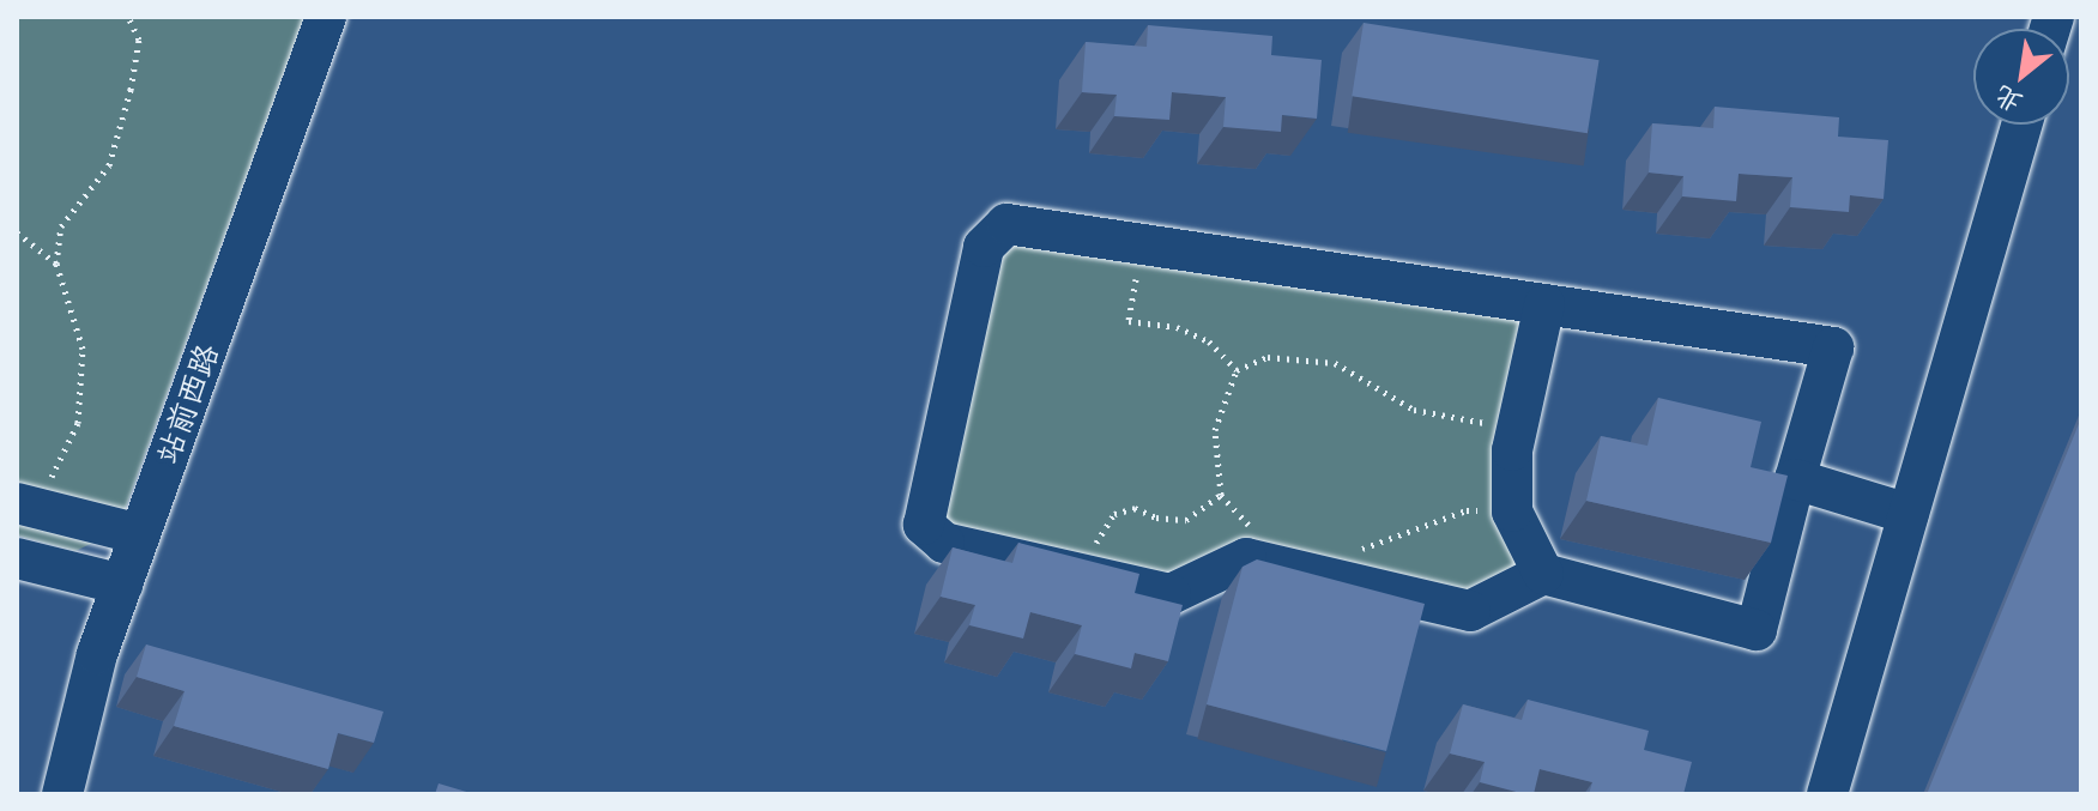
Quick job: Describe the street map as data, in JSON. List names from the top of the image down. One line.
{"streets":{"street":["站前西路"]},"north":"bottom left"}
